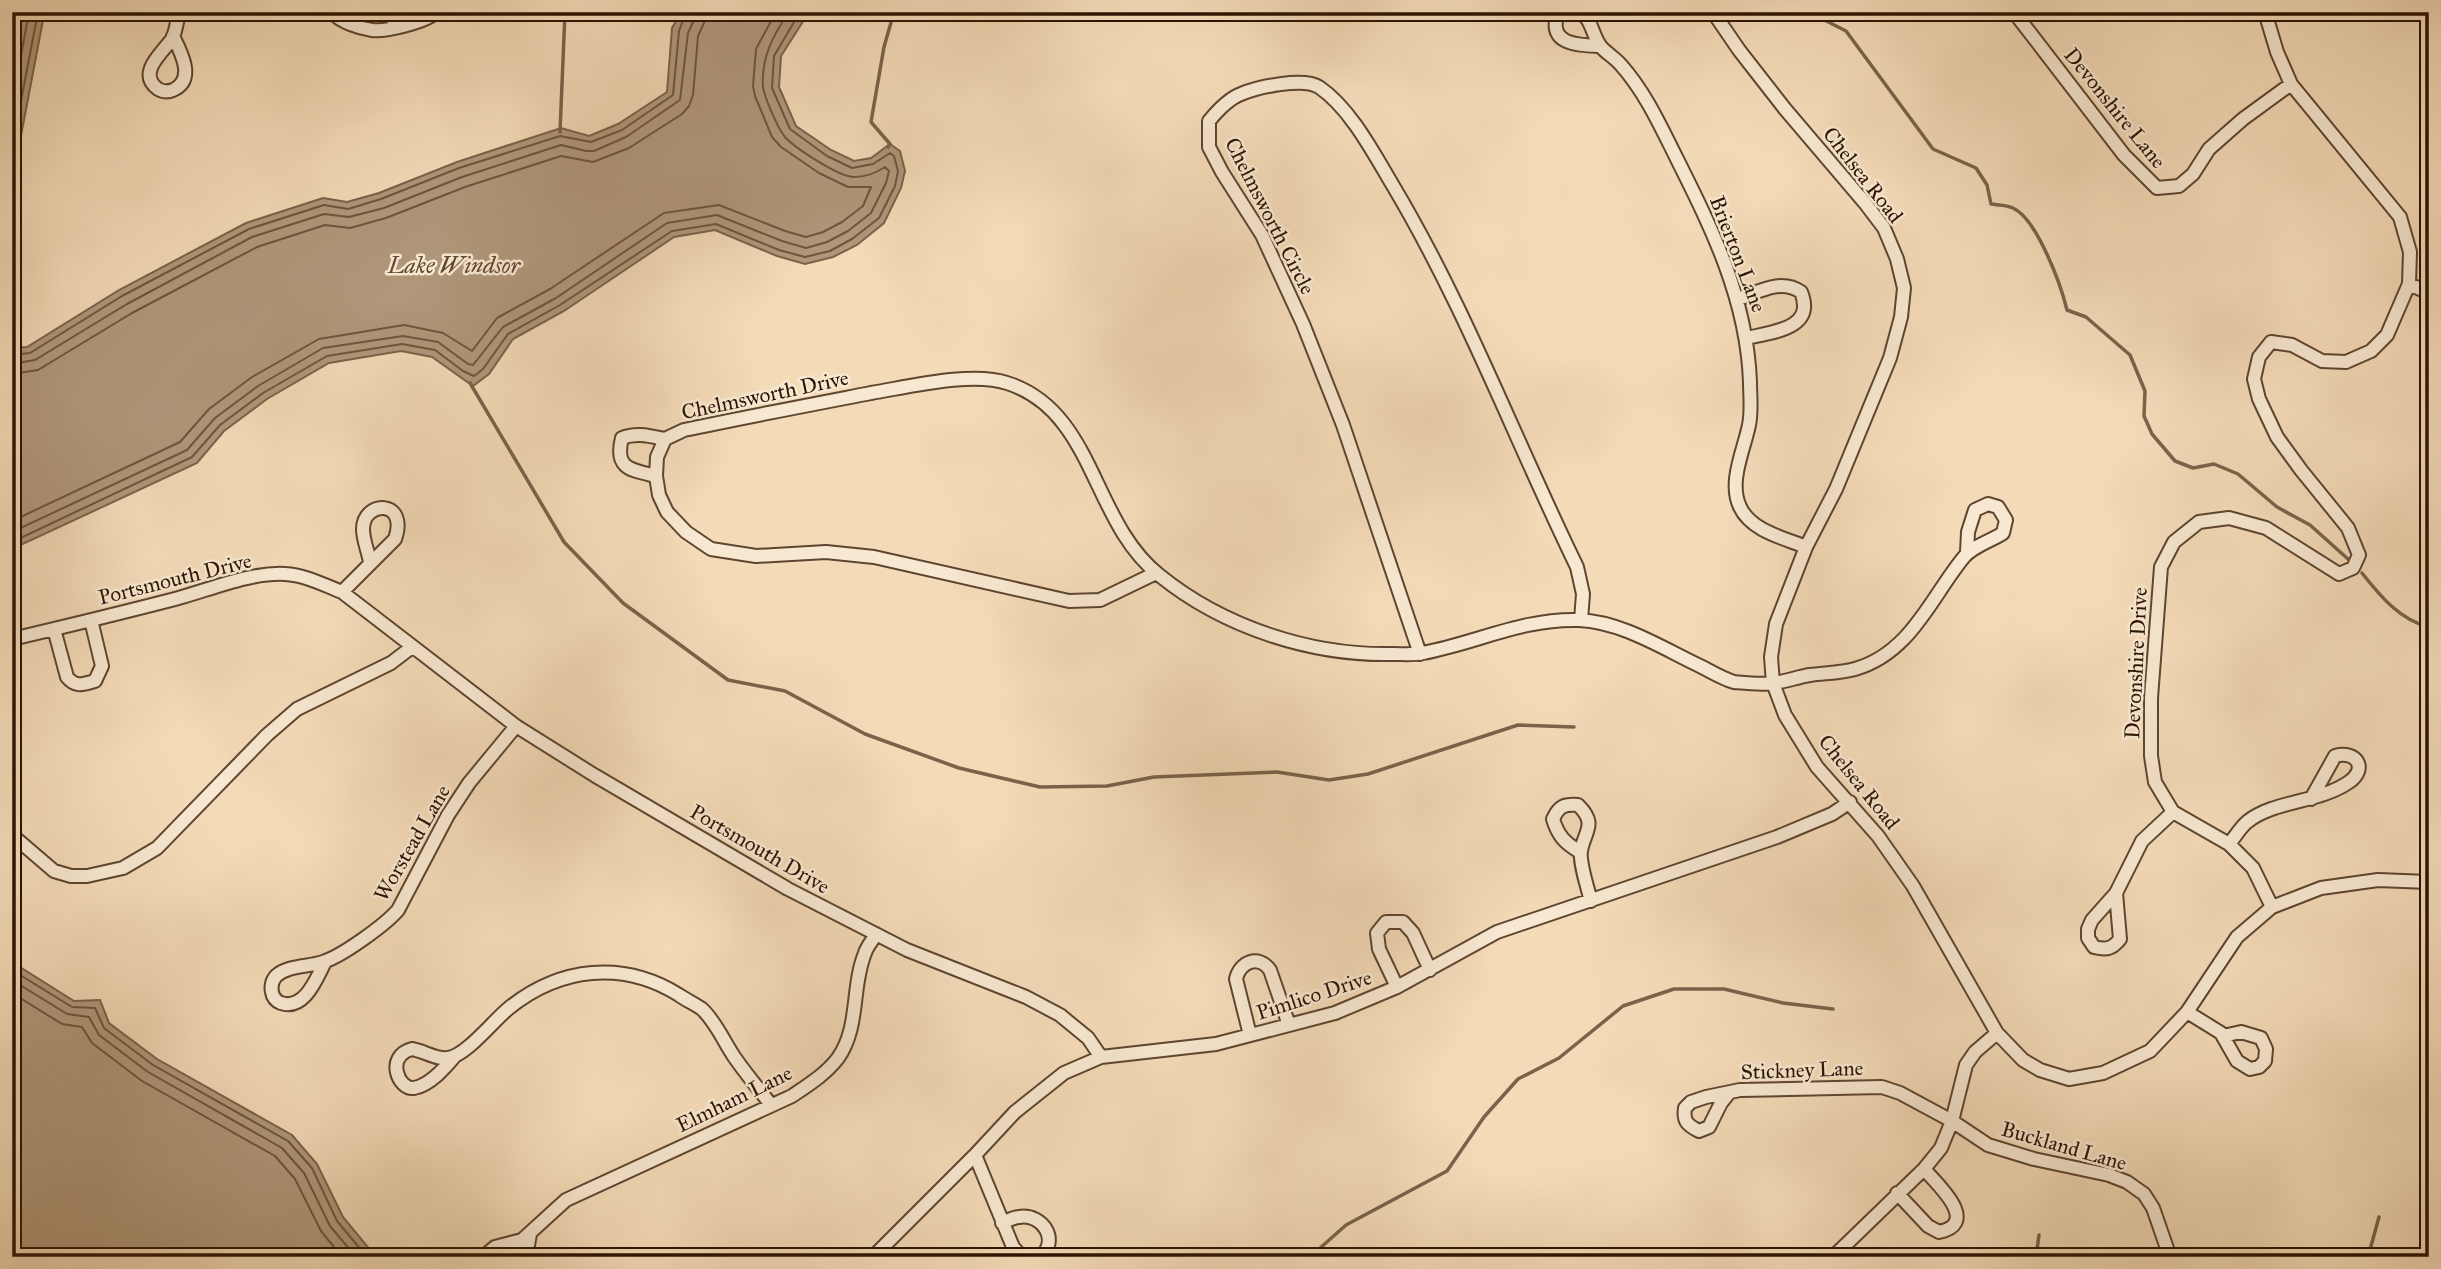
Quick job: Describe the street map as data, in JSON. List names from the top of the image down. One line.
{"streets":{"street":["Devonshire Lane","Chelsea Road","Chelmsworth Circle","Brierton Lane","Chelmsworth Drive","Portsmouth Drive","Devonshire Drive","Worstead Lane","Pimlico Drive","Stickney Lane","Elmham Lane","Buckland Lane"]},"crossings":[["Devonshire Lane","Devonshire Drive"],["Chelsea Road","Brierton Lane"],["Chelsea Road","Chelmsworth Drive"],["Chelsea Road","Pimlico Drive"],["Chelmsworth Circle","Chelmsworth Drive"],["Portsmouth Drive","Worstead Lane"],["Portsmouth Drive","Pimlico Drive"],["Portsmouth Drive","Elmham Lane"],["Stickney Lane","Buckland Lane"]],"water":["Lake Windsor"]}
